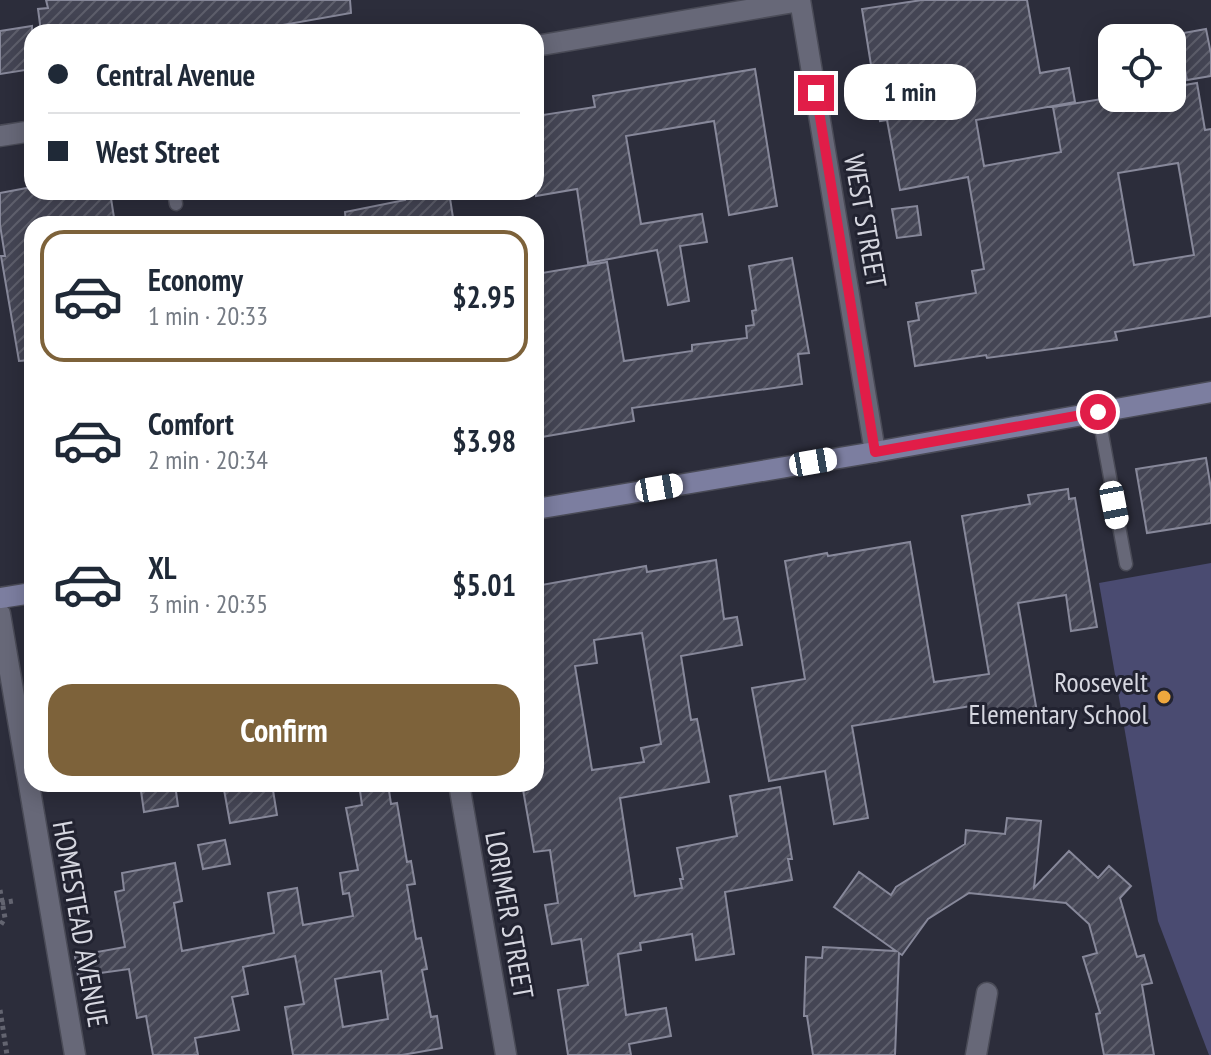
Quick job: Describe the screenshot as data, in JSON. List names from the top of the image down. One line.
{"streets":{"street":["WEST STREET","LORIMER STREET","HOMESTEAD AVENUE"]},"places":["Roosevelt Elementary School"],"page":{"banner":["Central Avenue","West Street"],"bubble":"1 min","list":[{"name":"Economy","note":"1 min · 20:33","value":"$2.95"},{"name":"Comfort","note":"2 min · 20:34","value":"$3.98"},{"name":"XL","note":"3 min · 20:35","value":"$5.01"}],"buttons":"Confirm"}}
